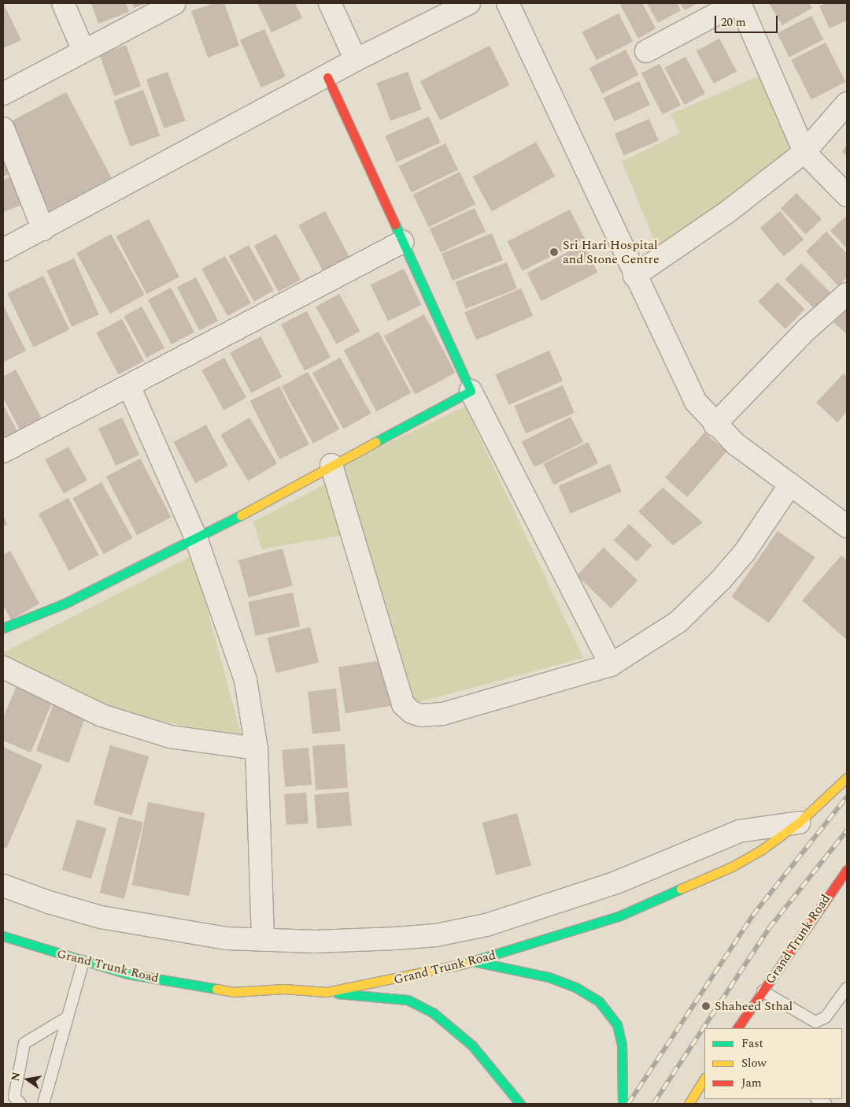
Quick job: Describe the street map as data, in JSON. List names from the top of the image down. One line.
{"streets":{"main road":["Grand Trunk Road"]},"places":["Sri Hari Hospital and Stone Centre","Shaheed Sthal"],"legend":["Fast","Slow","Jam"],"scale_bar":"20 m","north":"left"}
